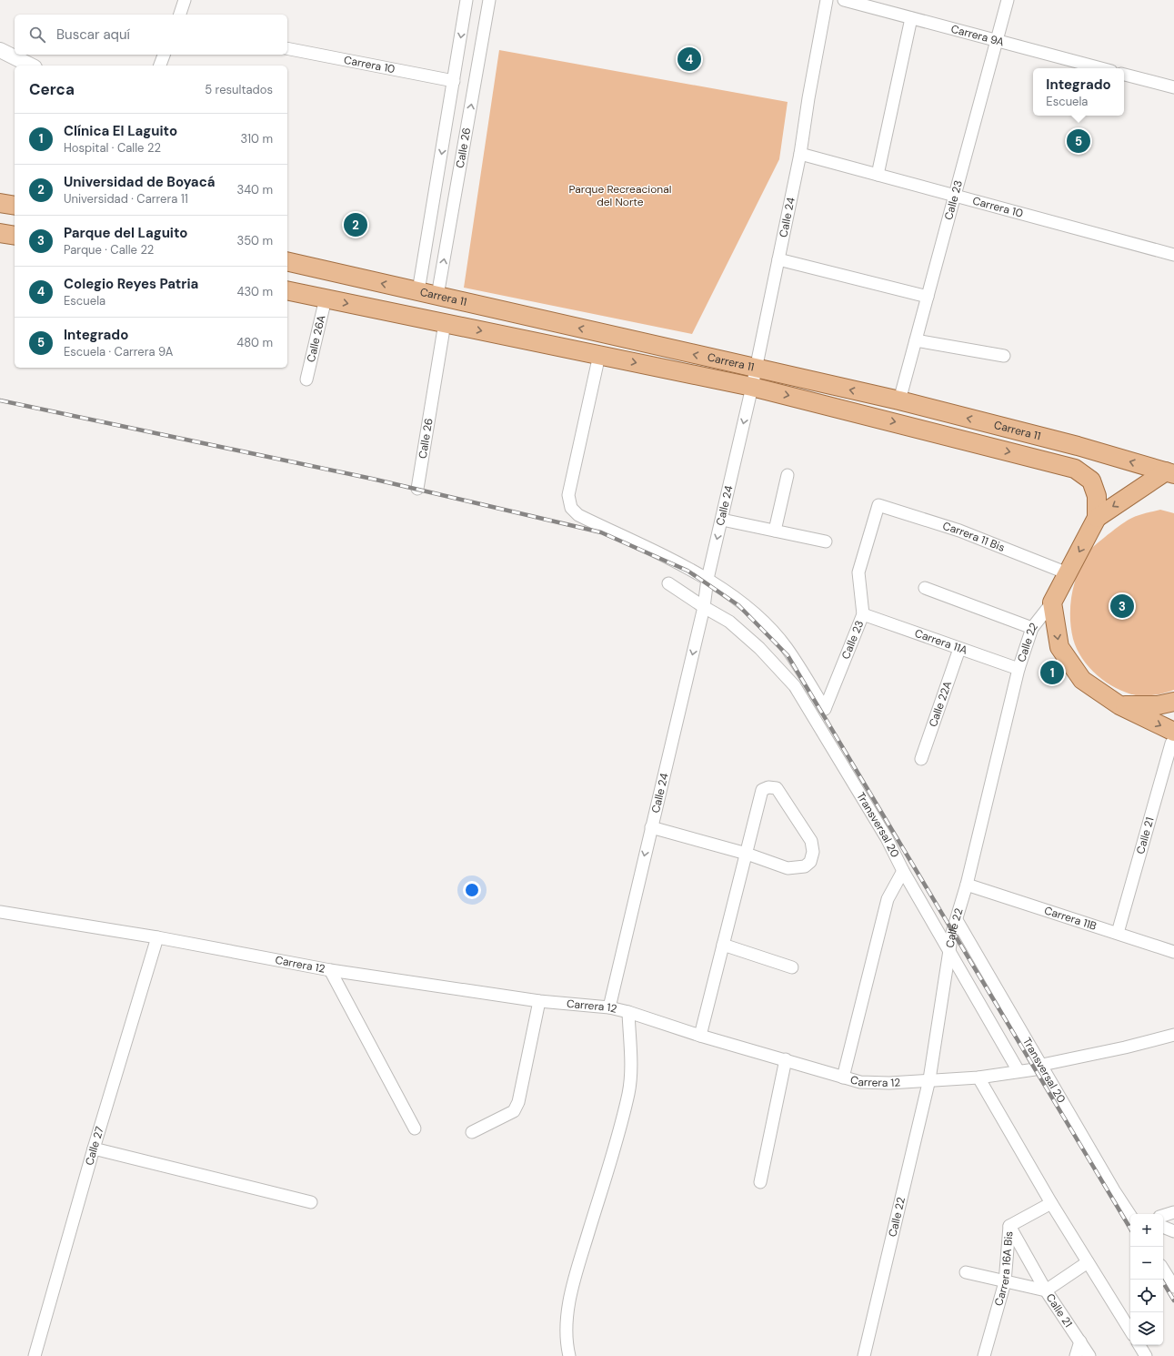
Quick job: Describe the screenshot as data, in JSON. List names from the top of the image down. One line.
{"streets":{"main road":["Carrera 11","Calle 22"],"street":["Carrera 9A","Carrera 10","Calle 26","Calle 23","Calle 24","Calle 26A","Carrera 11 Bis","Carrera 11A","Calle 22A","Transversal 20","Calle 21","Carrera 11B","Carrera 12","Calle 27","Carrera 16A Bis"]},"crossings":[["Carrera 9A","Calle 23"],["Carrera 10","Calle 26"],["Carrera 10","Calle 23"],["Carrera 10","Calle 24"],["Calle 26","Carrera 11"],["Calle 23","Calle 24"],["Calle 23","Carrera 11"],["Calle 23","Carrera 11 Bis"],["Calle 23","Carrera 11A"],["Calle 24","Carrera 11"],["Calle 24","Transversal 20"],["Calle 24","Carrera 12"],["Carrera 11","Calle 26A"],["Carrera 11","Calle 22"],["Carrera 11 Bis","Calle 22"],["Carrera 11A","Calle 22"],["Carrera 11A","Calle 22A"],["Calle 22","Transversal 20"],["Calle 22","Carrera 11B"],["Calle 22","Carrera 12"],["Transversal 20","Carrera 12"],["Calle 21","Carrera 11B"],["Carrera 12","Calle 27"]],"parks":["Parque Recreacional del Norte"],"page":{"search":"Buscar aquí","pins":["4","5","2","3","1"],"heading":["Cerca","5 resultados"],"popup":["Integrado","Escuela"],"list":[{"mark":"1","name":"Clínica El Laguito","note":"Hospital · Calle 22","value":"310 m"},{"mark":"2","name":"Universidad de Boyacá","note":"Universidad · Carrera 11","value":"340 m"},{"mark":"3","name":"Parque del Laguito","note":"Parque · Calle 22","value":"350 m"},{"mark":"4","name":"Colegio Reyes Patria","note":"Escuela","value":"430 m"},{"mark":"5","name":"Integrado","note":"Escuela · Carrera 9A","value":"480 m"}],"map_buttons":["+","−"]}}
